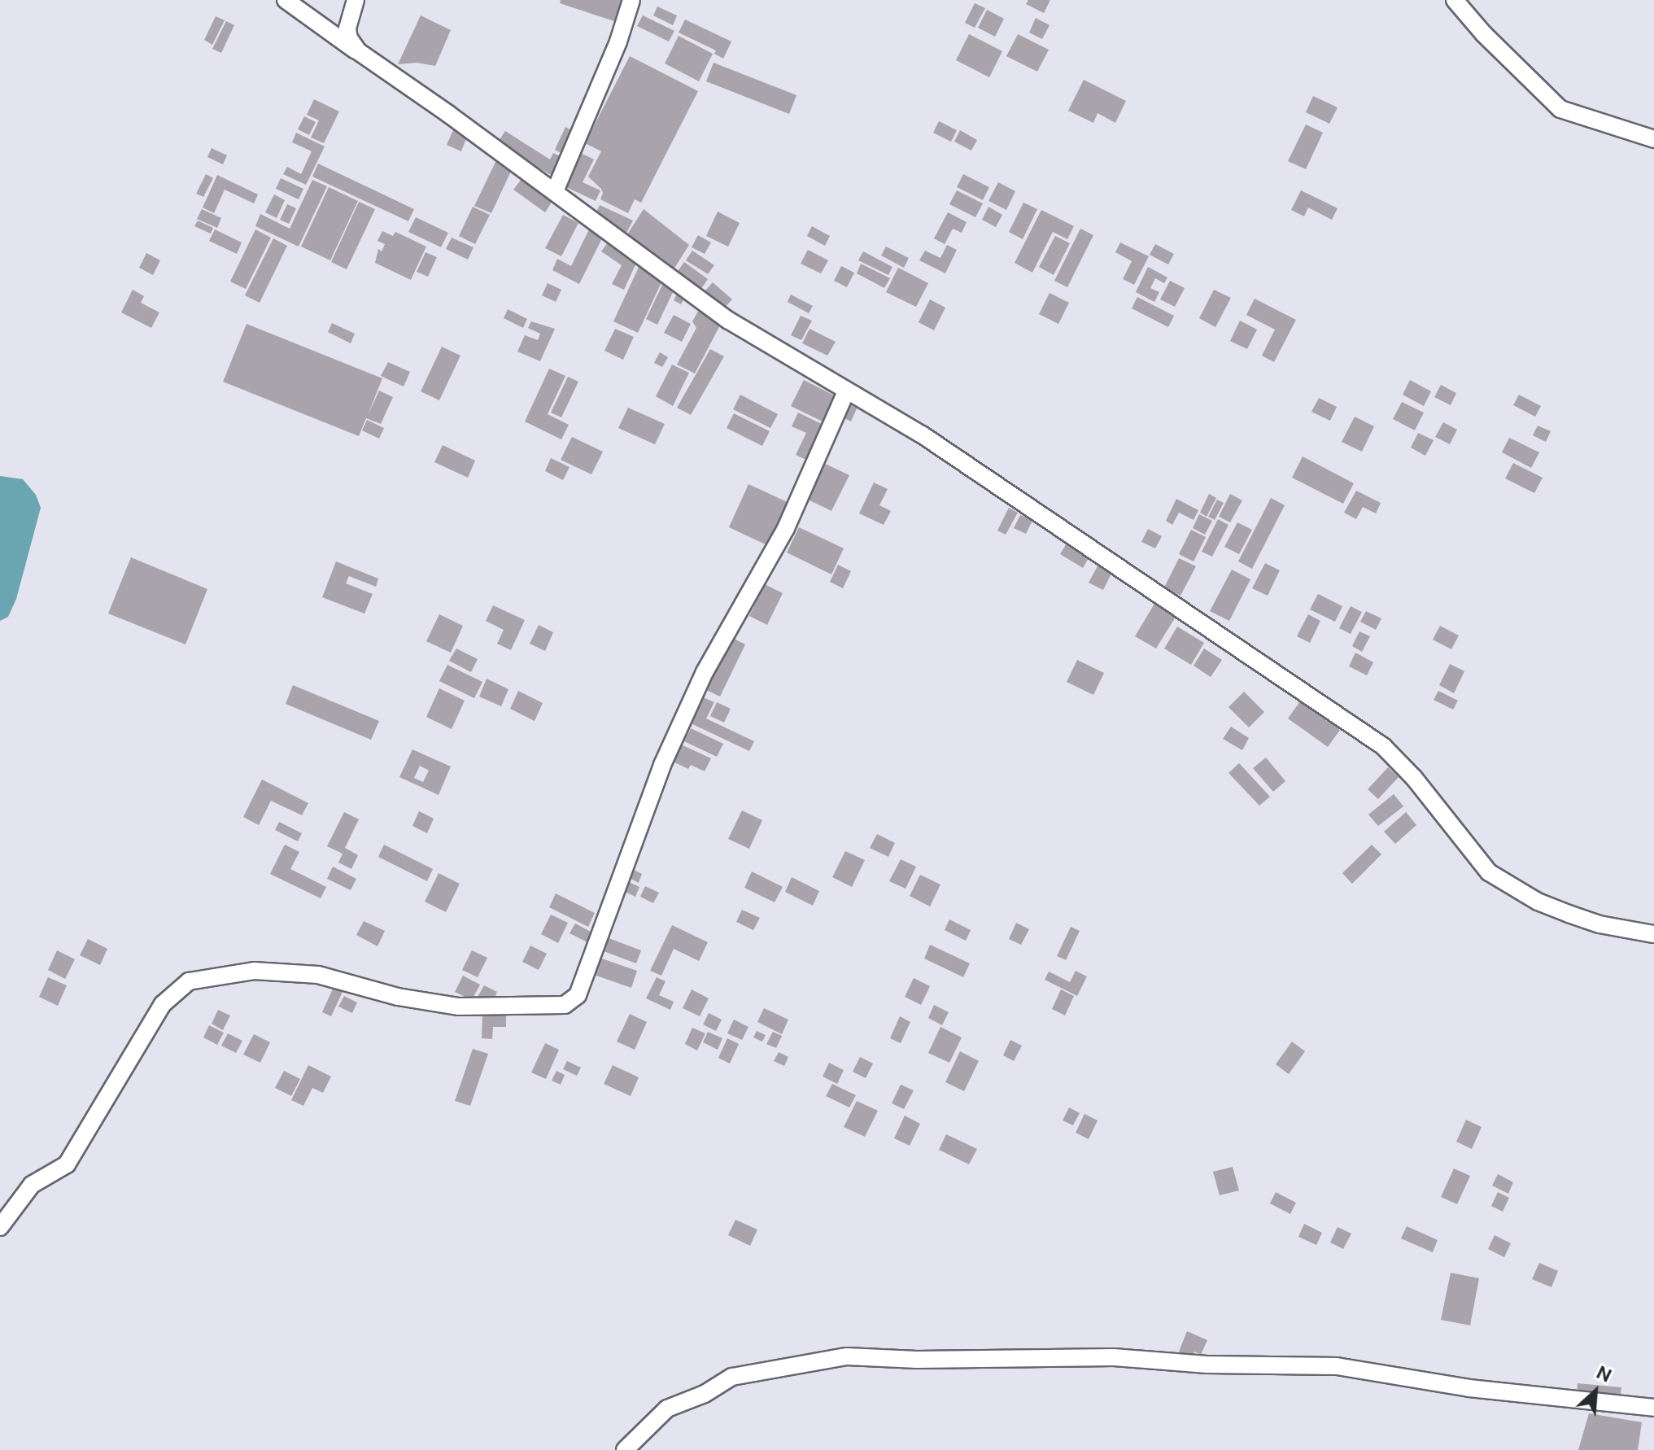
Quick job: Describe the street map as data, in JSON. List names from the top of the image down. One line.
{"north":"top right"}
